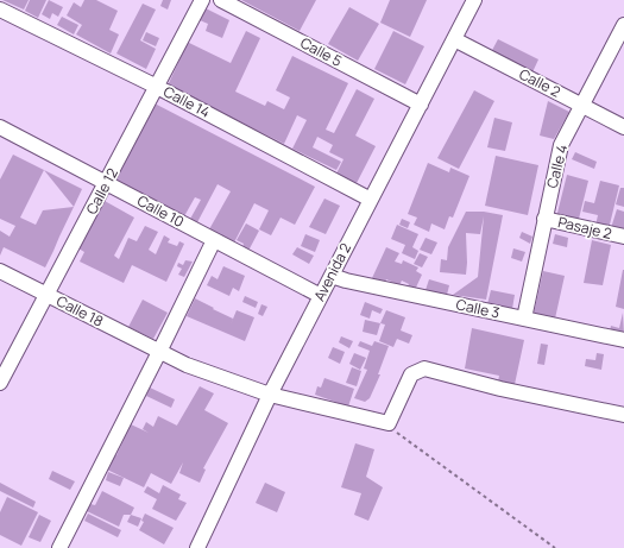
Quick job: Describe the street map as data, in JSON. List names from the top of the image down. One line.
{"streets":{"street":["Calle 5","Calle 2","Calle 14","Calle 4","Calle 12","Calle 10","Pasaje 2","Avenida 2","Calle 3","Calle 18"]},"crossings":[["Calle 5","Avenida 2"],["Calle 2","Calle 4"],["Calle 2","Avenida 2"],["Calle 14","Calle 12"],["Calle 14","Avenida 2"],["Calle 4","Pasaje 2"],["Calle 4","Calle 3"],["Calle 12","Calle 10"],["Calle 12","Calle 18"],["Calle 10","Avenida 2"],["Avenida 2","Calle 3"],["Avenida 2","Calle 18"]]}
